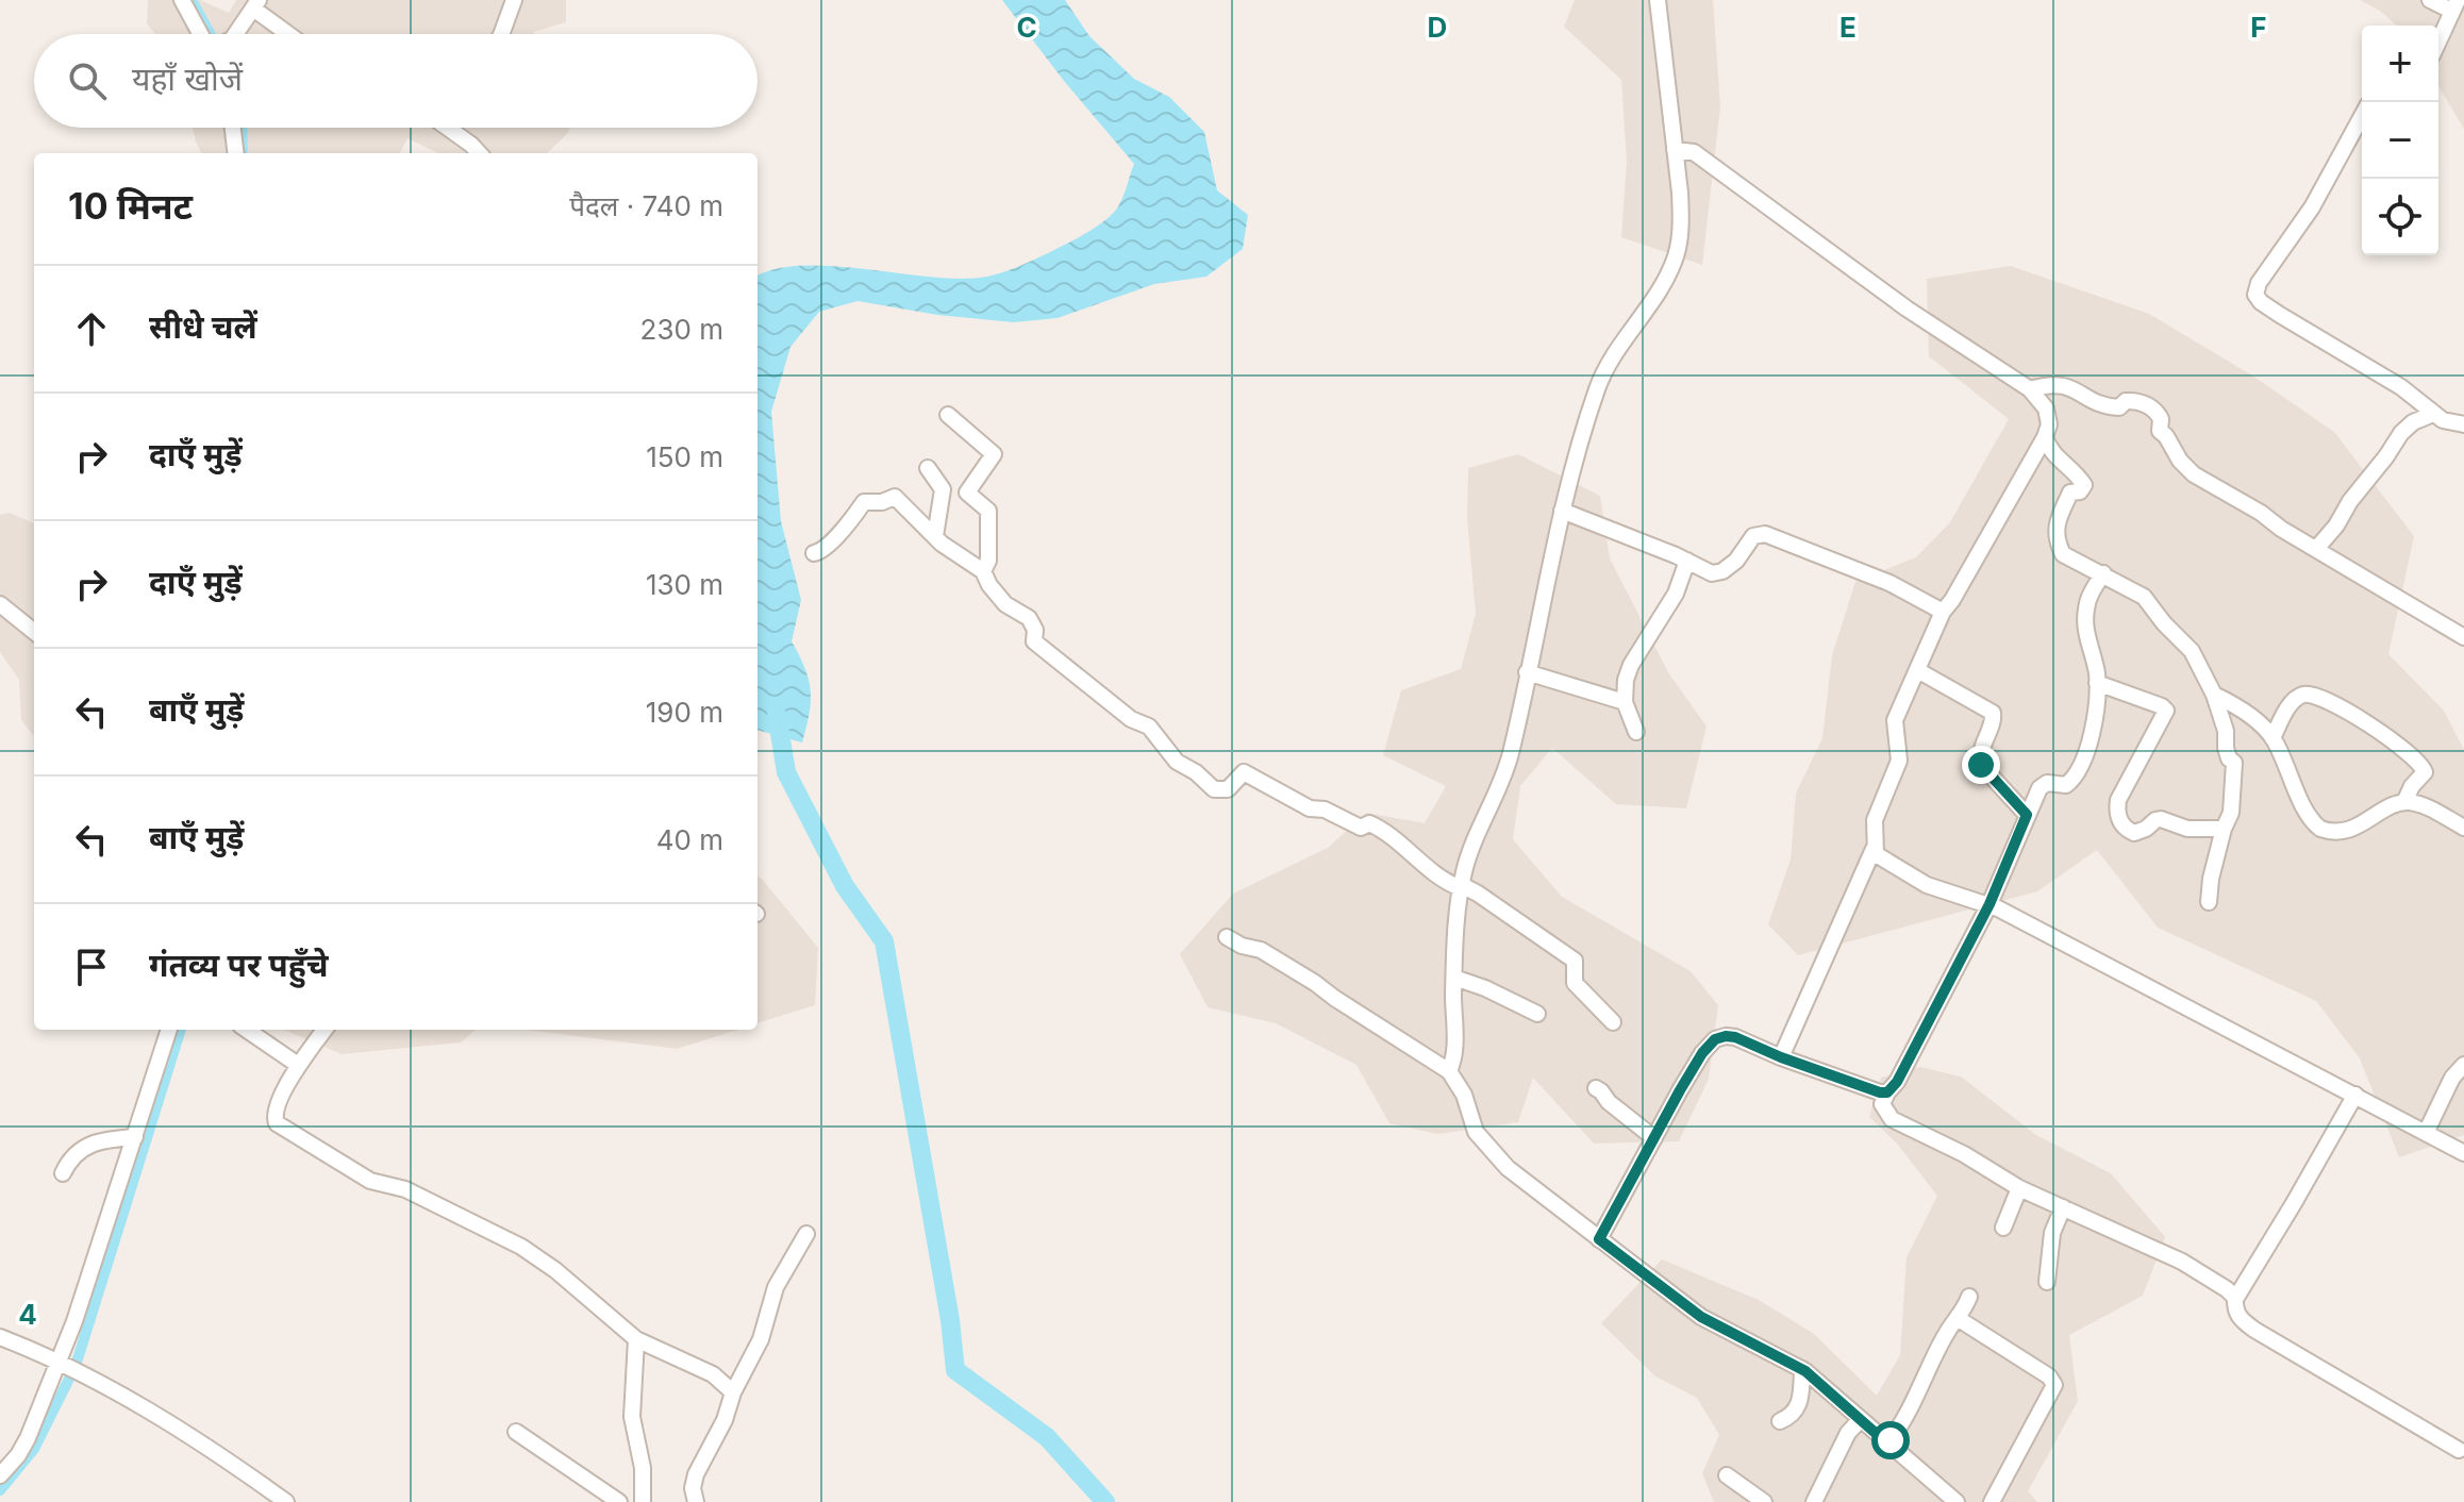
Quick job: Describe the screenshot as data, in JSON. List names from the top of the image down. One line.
{"page":{"map_buttons":["+","−"],"search":"यहाँ खोजें","heading":["10 मिनट","पैदल · 740 m"],"list":[["सीधे चलें","230 m"],["दाएँ मुड़ें","150 m"],["दाएँ मुड़ें","130 m"],["बाएँ मुड़ें","190 m"],["बाएँ मुड़ें","40 m"],"गंतव्य पर पहुँचे"]},"grid":{"columns":["C","D","E","F"],"rows":["4"]}}
